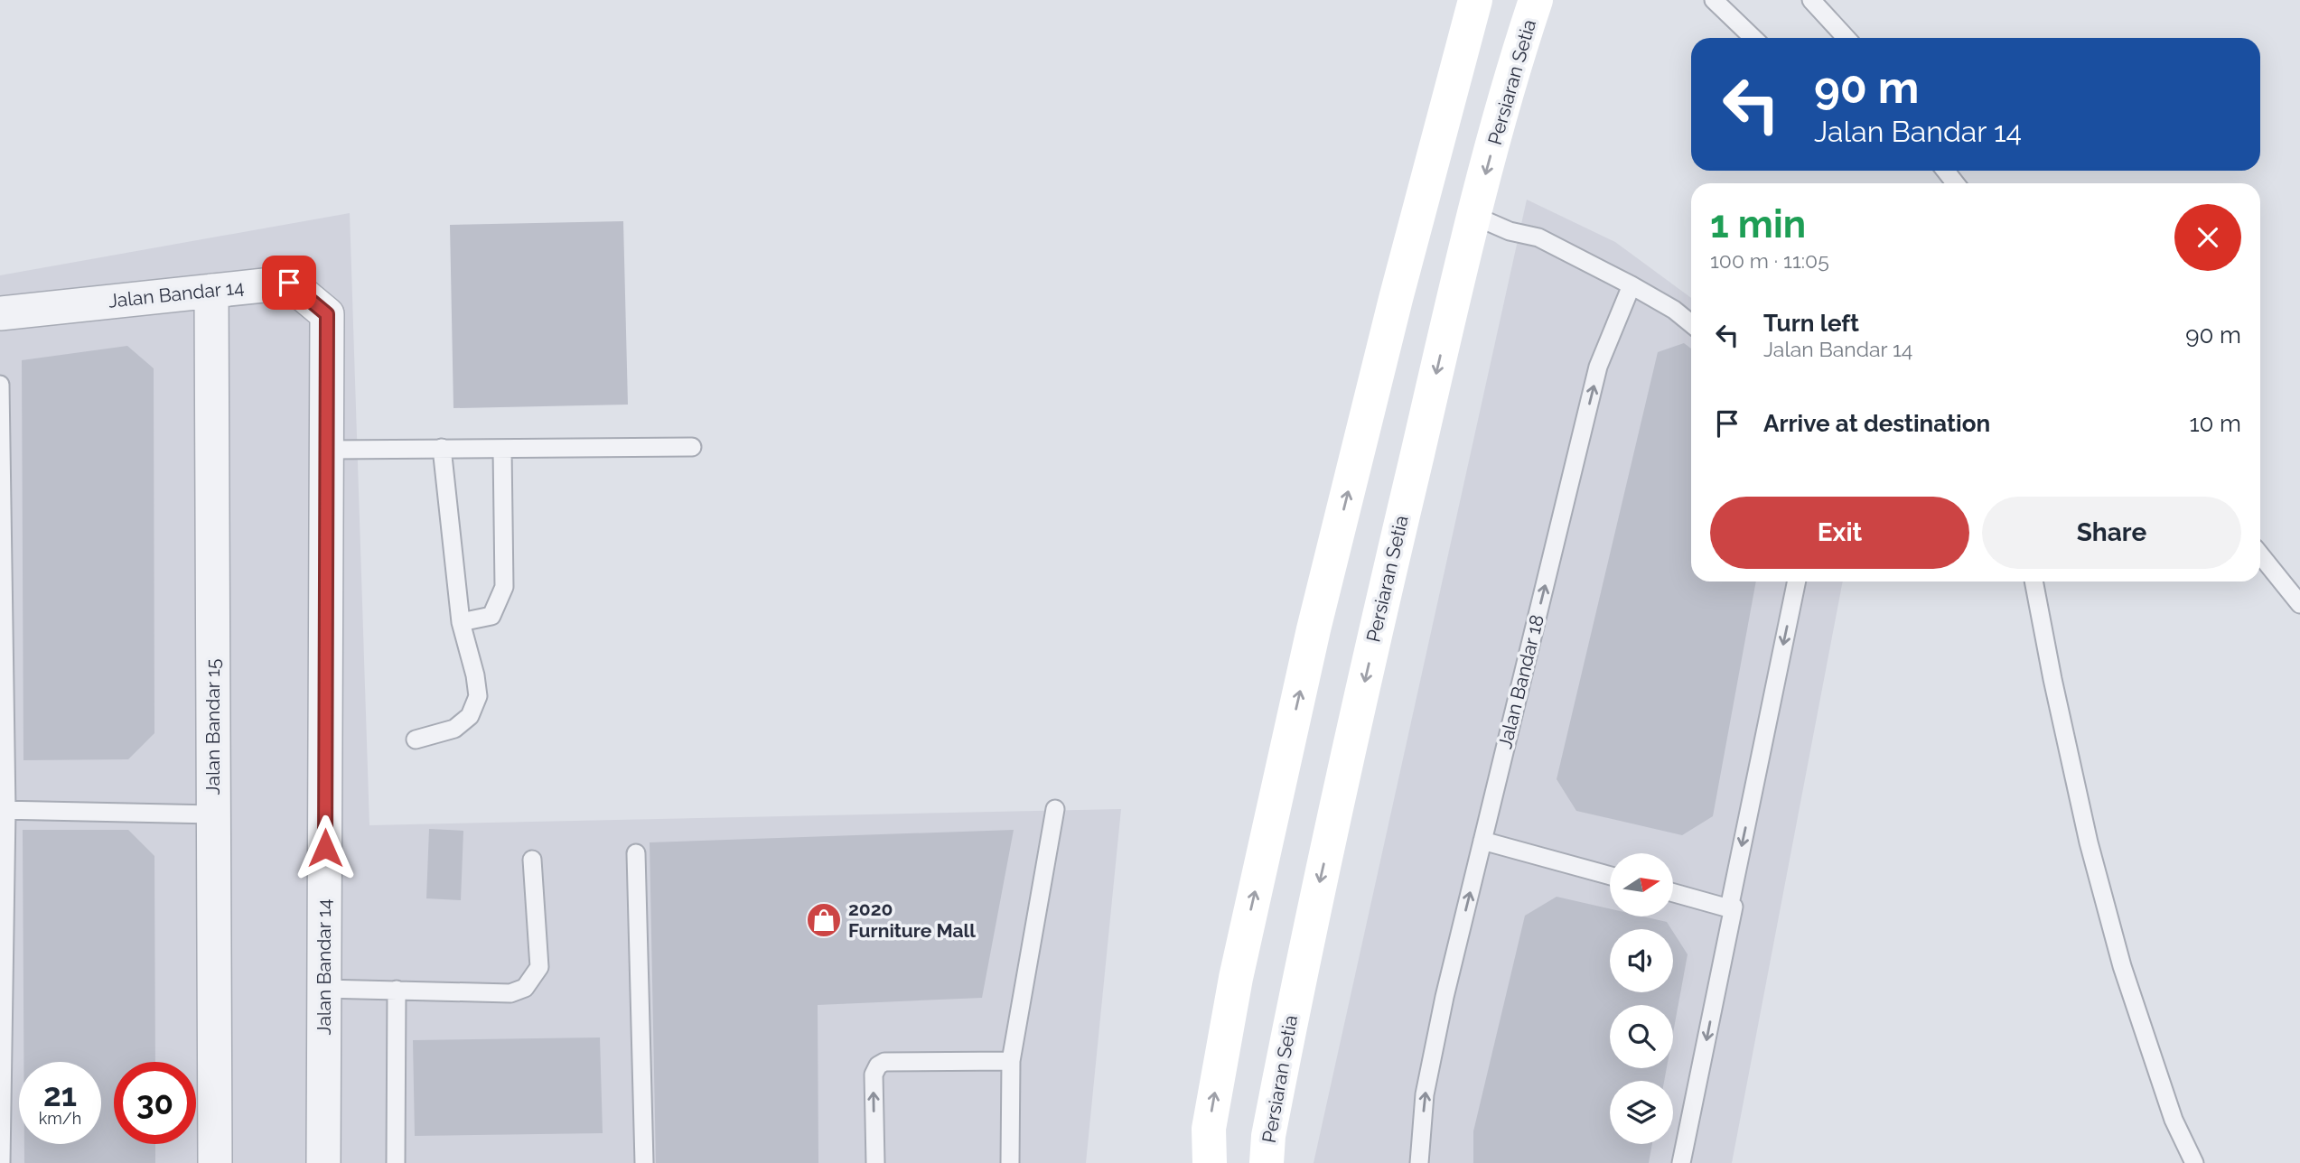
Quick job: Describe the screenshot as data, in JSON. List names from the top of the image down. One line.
{"streets":{"street":["Persiaran Setia","Jalan Bandar 14","Jalan Bandar 15"],"lane":["Jalan Bandar 18"]},"crossings":[["Jalan Bandar 14","Jalan Bandar 15"]],"one_way":["Jalan Bandar 18"],"places":{"shop":["2020 Furniture Mall"]},"north":"right","page":{"turn":["90 m","Jalan Bandar 14"],"heading":["1 min","100 m · 11:05"],"list":[{"name":"Turn left","note":"Jalan Bandar 14","value":"90 m"},{"name":"Arrive at destination","value":"10 m"}],"buttons":["Exit","Share"],"speed":"21 km/h","limit":"30"}}
